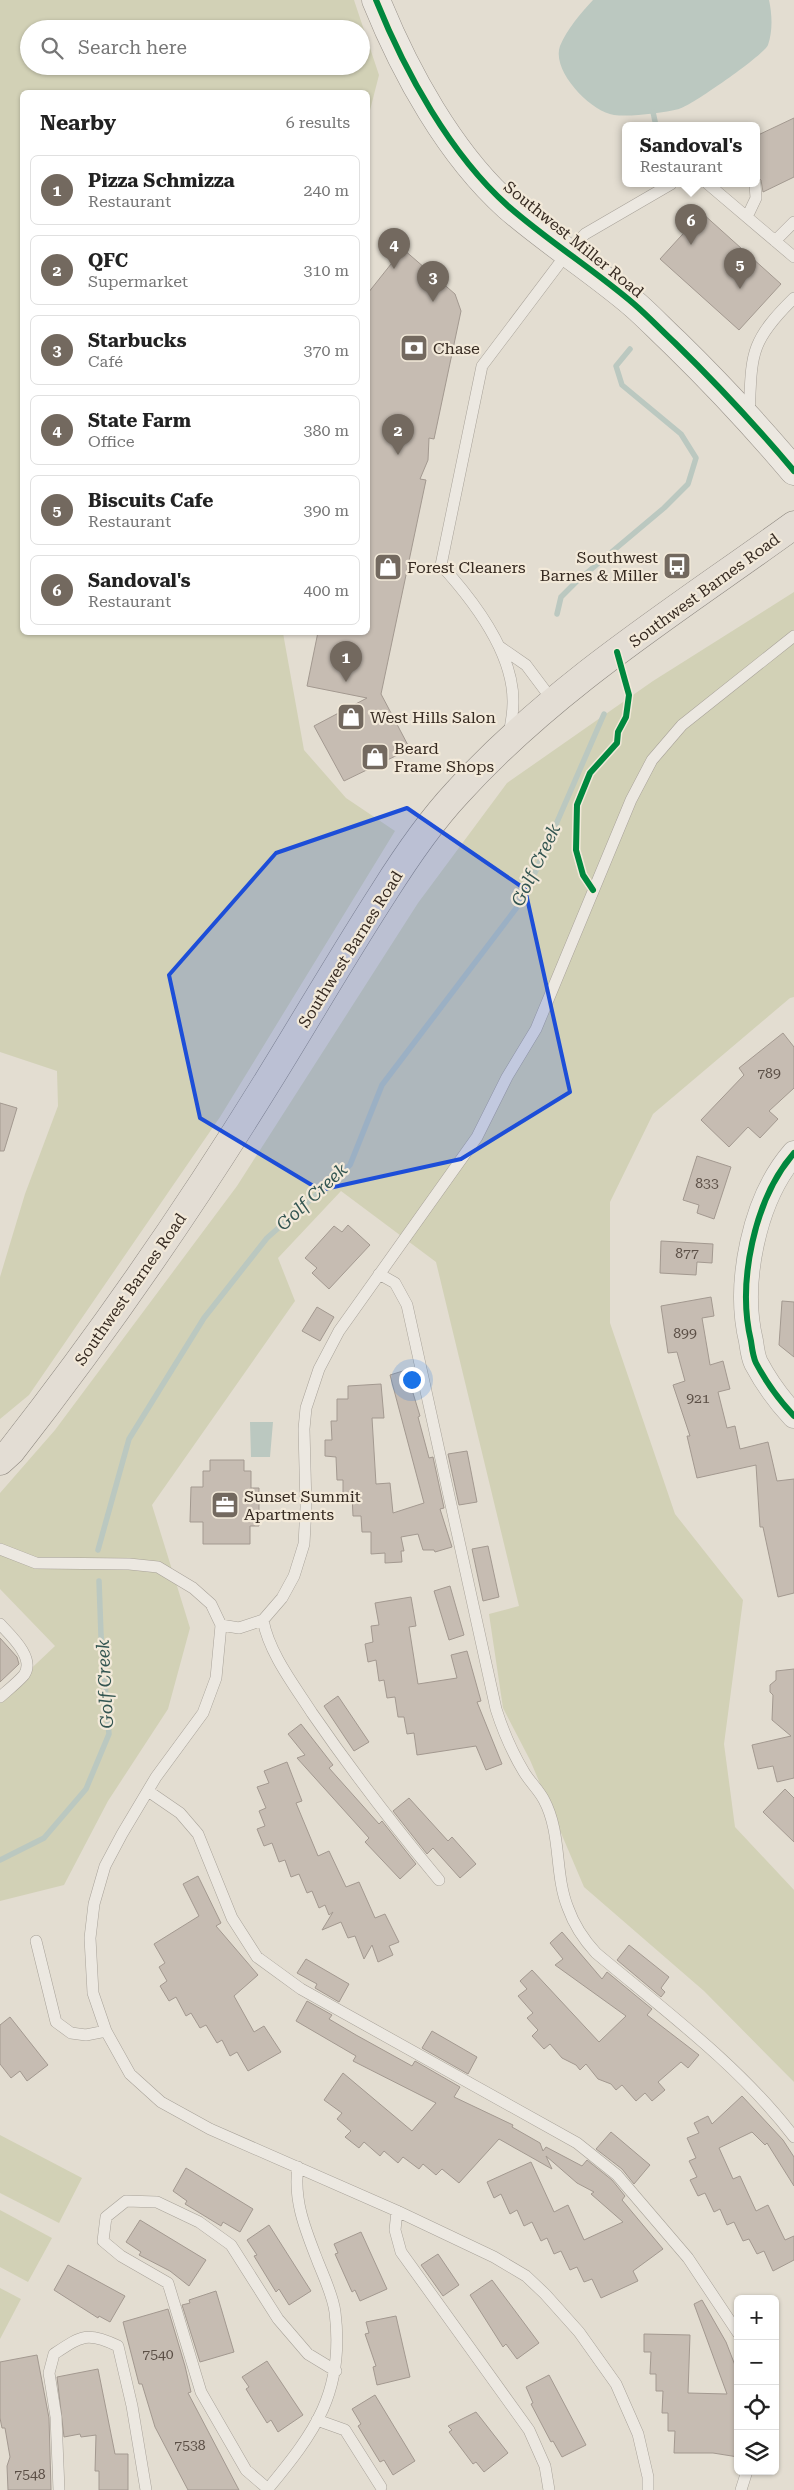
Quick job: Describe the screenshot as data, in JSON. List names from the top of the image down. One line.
{"streets":{"main road":["Southwest Miller Road","Southwest Barnes Road"]},"water":["Golf Creek"],"places":{"bank":["Chase"],"bus stop":["Southwest Barnes & Miller"],"shop":["Forest Cleaners","West Hills Salon","Beard Frame Shops"],"office":["Sunset Summit Apartments"]},"house_numbers":["789","833","877","899","921","7540","7538","7548"],"page":{"search":"Search here","heading":["Nearby","6 results"],"popup":["Sandoval's","Restaurant"],"list":[{"mark":"1","name":"Pizza Schmizza","note":"Restaurant","value":"240 m"},{"mark":"2","name":"QFC","note":"Supermarket","value":"310 m"},{"mark":"3","name":"Starbucks","note":"Café","value":"370 m"},{"mark":"4","name":"State Farm","note":"Office","value":"380 m"},{"mark":"5","name":"Biscuits Cafe","note":"Restaurant","value":"390 m"},{"mark":"6","name":"Sandoval's","note":"Restaurant","value":"400 m"}],"pins":["6","4","5","3","2","1"],"map_buttons":["+","−"]}}
